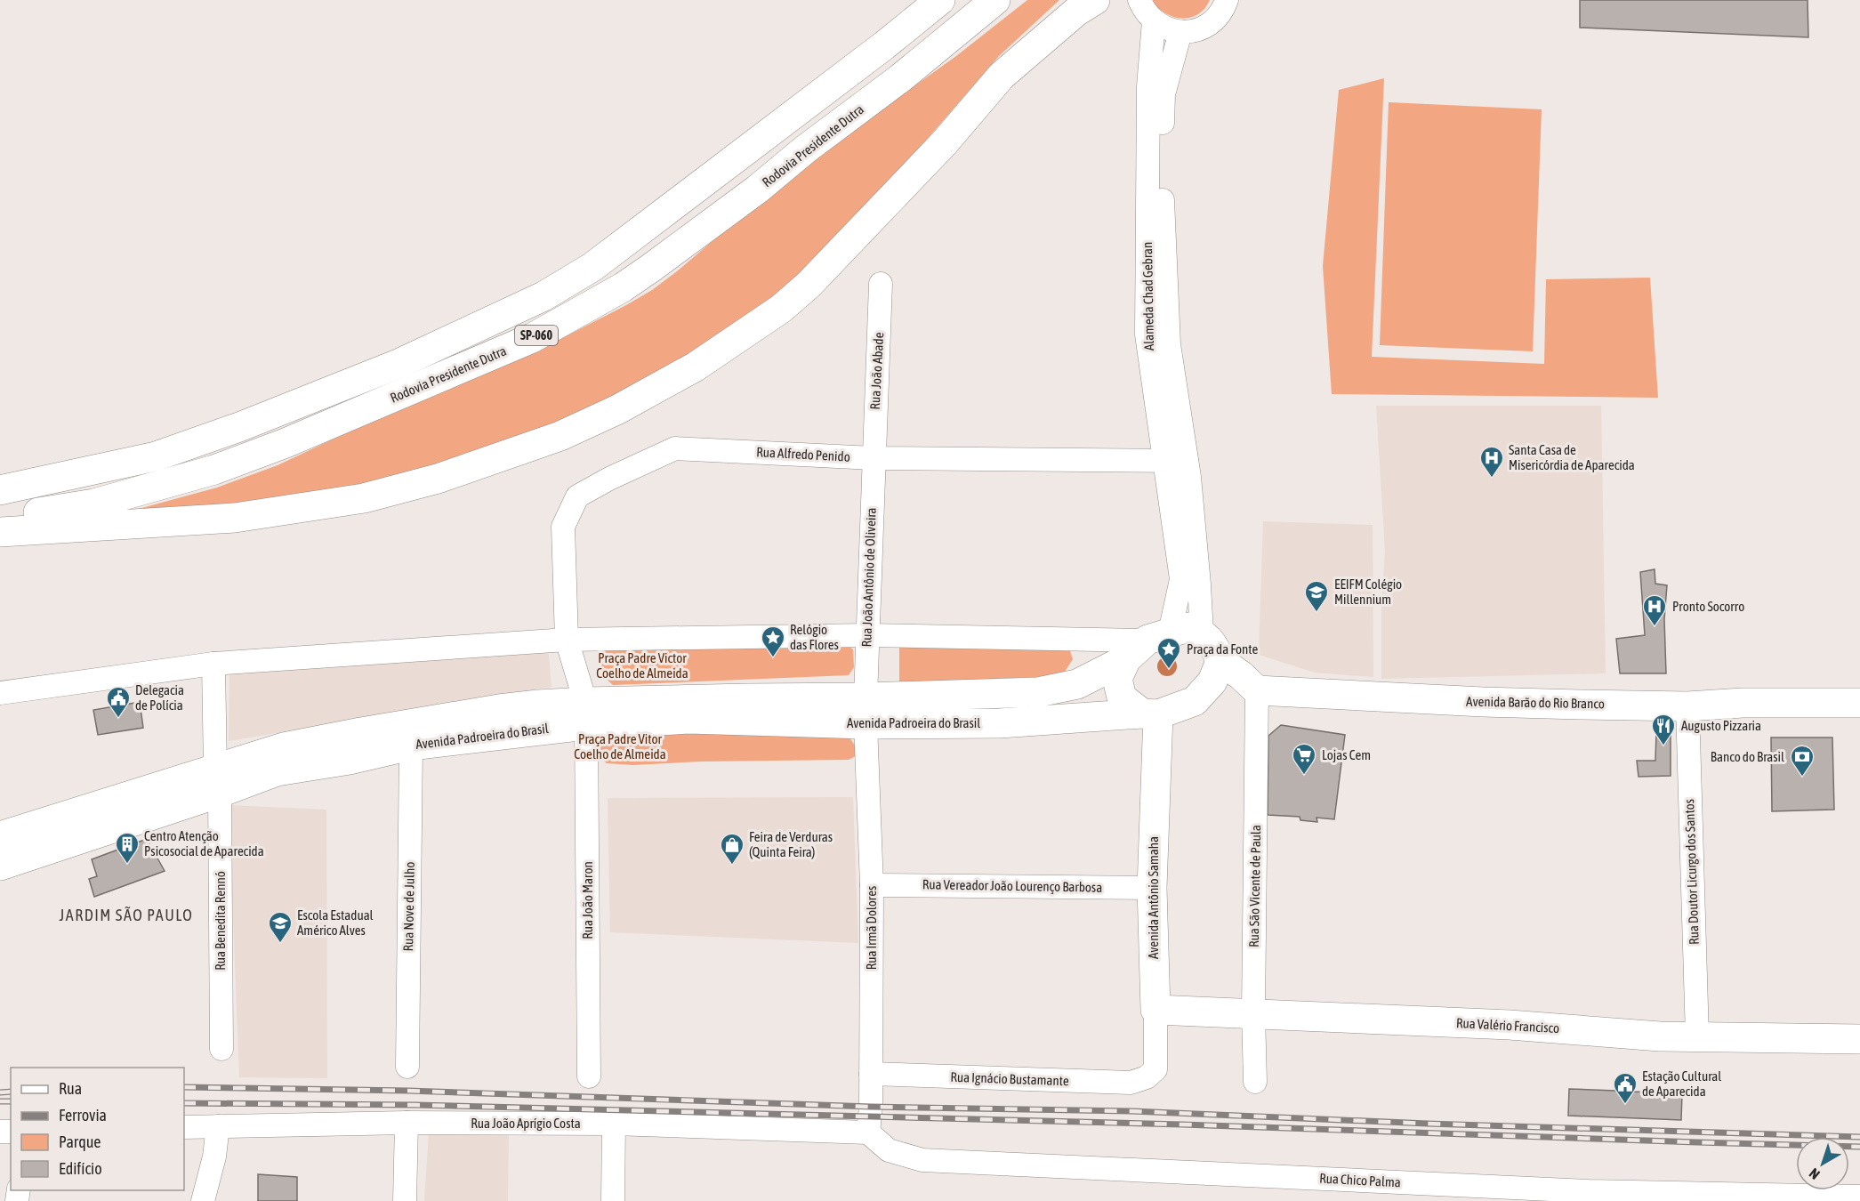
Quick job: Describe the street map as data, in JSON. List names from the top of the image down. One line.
{"streets":{"main road":["Rodovia Presidente Dutra","SP-060","Avenida Barão do Rio Branco","Avenida Padroeira do Brasil","Avenida Antônio Samaha","Rua Valério Francisco"],"street":["Alameda Chad Gebran","Rua João Abade","Rua Alfredo Penido","Rua João Antônio de Oliveira","Rua Doutor Licurgo dos Santos","Rua Vereador João Lourenço Barbosa","Rua São Vicente de Paula","Rua João Maron","Rua Nove de Julho","Rua Benedita Rennó","Rua Irmã Dolores","Rua Ignácio Bustamante","Rua João Aprígio Costa","Rua Chico Palma"]},"crossings":[["Alameda Chad Gebran","Rua Alfredo Penido"],["Alameda Chad Gebran","Avenida Padroeira do Brasil"],["Alameda Chad Gebran","Avenida Antônio Samaha"],["Rua João Abade","Rua Alfredo Penido"],["Rua João Abade","Rua João Antônio de Oliveira"],["Rua Alfredo Penido","Rua João Antônio de Oliveira"],["Rua Alfredo Penido","Rua João Maron"],["Rua João Antônio de Oliveira","Avenida Padroeira do Brasil"],["Rua João Antônio de Oliveira","Rua Irmã Dolores"],["Avenida Barão do Rio Branco","Rua Doutor Licurgo dos Santos"],["Avenida Barão do Rio Branco","Rua São Vicente de Paula"],["Avenida Padroeira do Brasil","Avenida Antônio Samaha"],["Avenida Padroeira do Brasil","Rua João Maron"],["Avenida Padroeira do Brasil","Rua Nove de Julho"],["Avenida Padroeira do Brasil","Rua Benedita Rennó"],["Avenida Padroeira do Brasil","Rua Irmã Dolores"],["Rua Doutor Licurgo dos Santos","Rua Valério Francisco"],["Rua Vereador João Lourenço Barbosa","Avenida Antônio Samaha"],["Rua Vereador João Lourenço Barbosa","Rua Irmã Dolores"],["Rua São Vicente de Paula","Rua Valério Francisco"],["Avenida Antônio Samaha","Rua Valério Francisco"],["Avenida Antônio Samaha","Rua Ignácio Bustamante"],["Rua Irmã Dolores","Rua Ignácio Bustamante"],["Rua Irmã Dolores","Rua João Aprígio Costa"],["Rua Irmã Dolores","Rua Chico Palma"],["Rua João Aprígio Costa","Rua Chico Palma"]],"districts":["JARDIM SÃO PAULO"],"parks":["Praça Padre Victor Coelho de Almeida","Praça Padre Vitor Coelho de Almeida"],"places":{"hospital":["Santa Casa de Misericórdia de Aparecida","Pronto Socorro"],"school or university":["EEIFM Colégio Millennium","Escola Estadual Américo Alves"],"place":["Relógio das Flores","Praça da Fonte"],"public building":["Delegacia de Polícia","Estação Cultural de Aparecida"],"restaurant":["Augusto Pizzaria"],"supermarket":["Lojas Cem"],"bank":["Banco do Brasil"],"building":["Centro Atenção Psicosocial de Aparecida"],"shop":["Feira de Verduras (Quinta Feira)"]},"legend":["Rua","Ferrovia","Parque","Edifício"],"north":"bottom left"}
